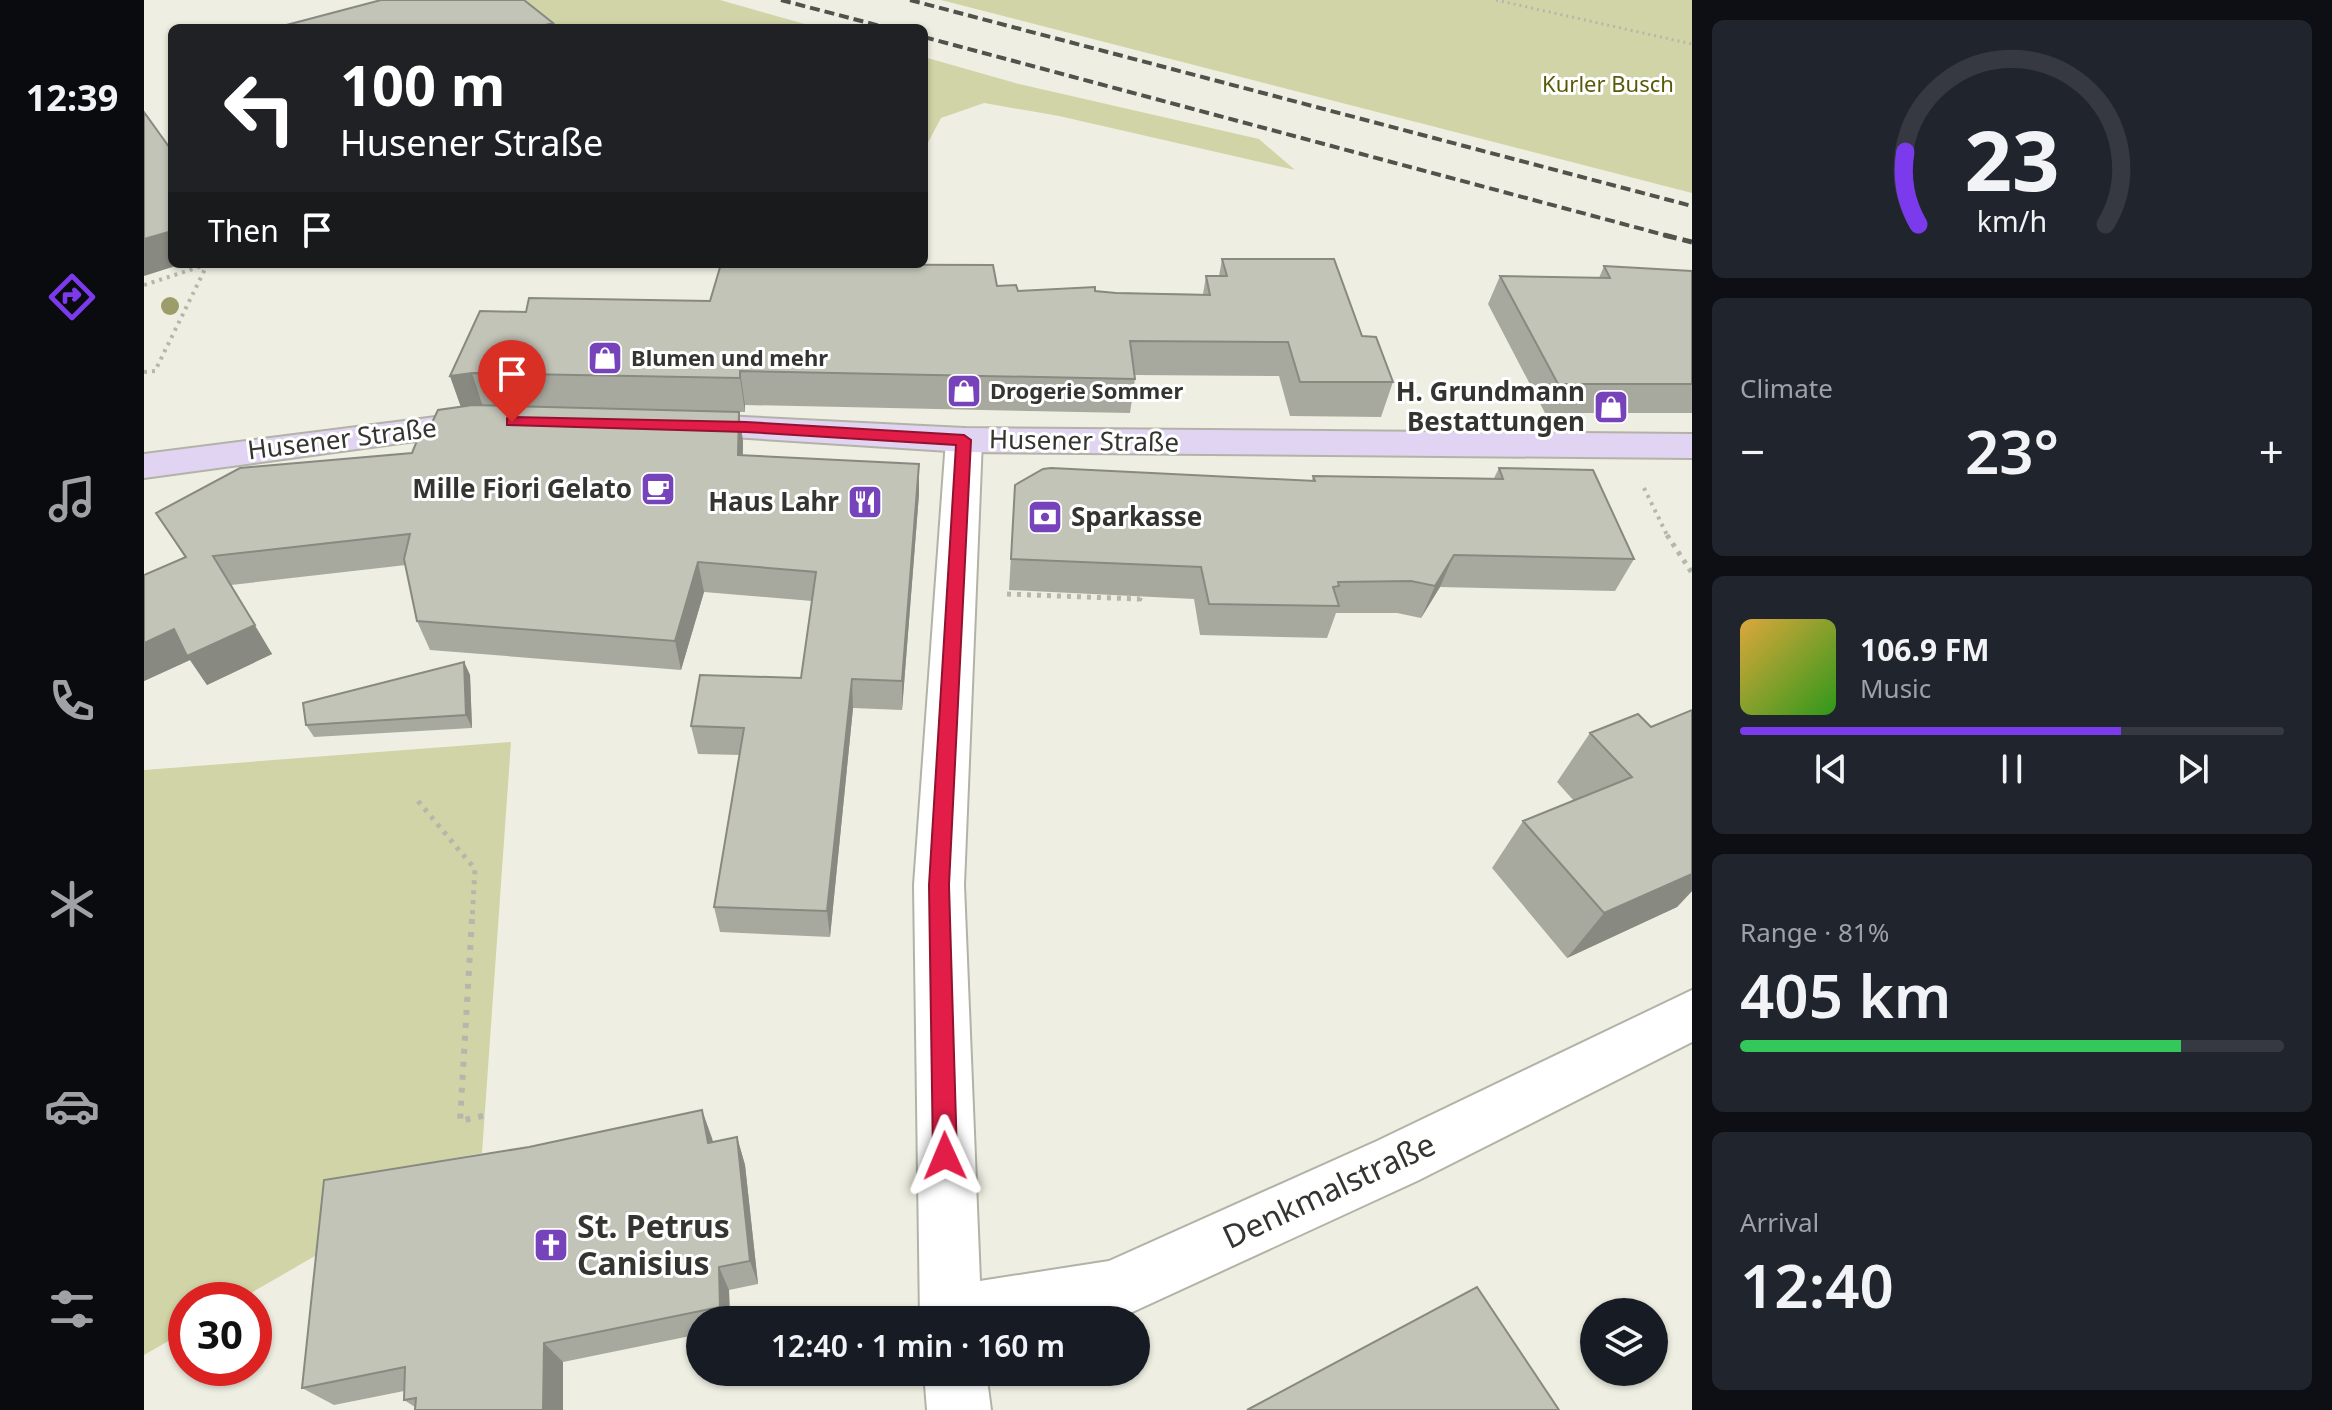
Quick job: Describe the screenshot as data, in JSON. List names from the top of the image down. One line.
{"streets":{"street":["Husener Straße","Denkmalstraße"]},"parks":["Kurler Busch"],"places":{"shop":["Blumen und mehr","Drogerie Sommer","H. Grundmann Bestattungen"],"cafe":["Mille Fiori Gelato"],"restaurant":["Haus Lahr"],"bank":["Sparkasse"],"church":["St. Petrus Canisius"]},"page":{"tabs":"12:39","turn":["100 m","Husener Straße"],"then":"Then","tile":["Climate",["Range · 81%","405 km"],["Arrival","12:40"]],"heat":["−","23°","+"],"song":["106.9 FM","Music"],"limit":"30","trip":"12:40 · 1 min · 160 m","gauge":["23","km/h"]}}
